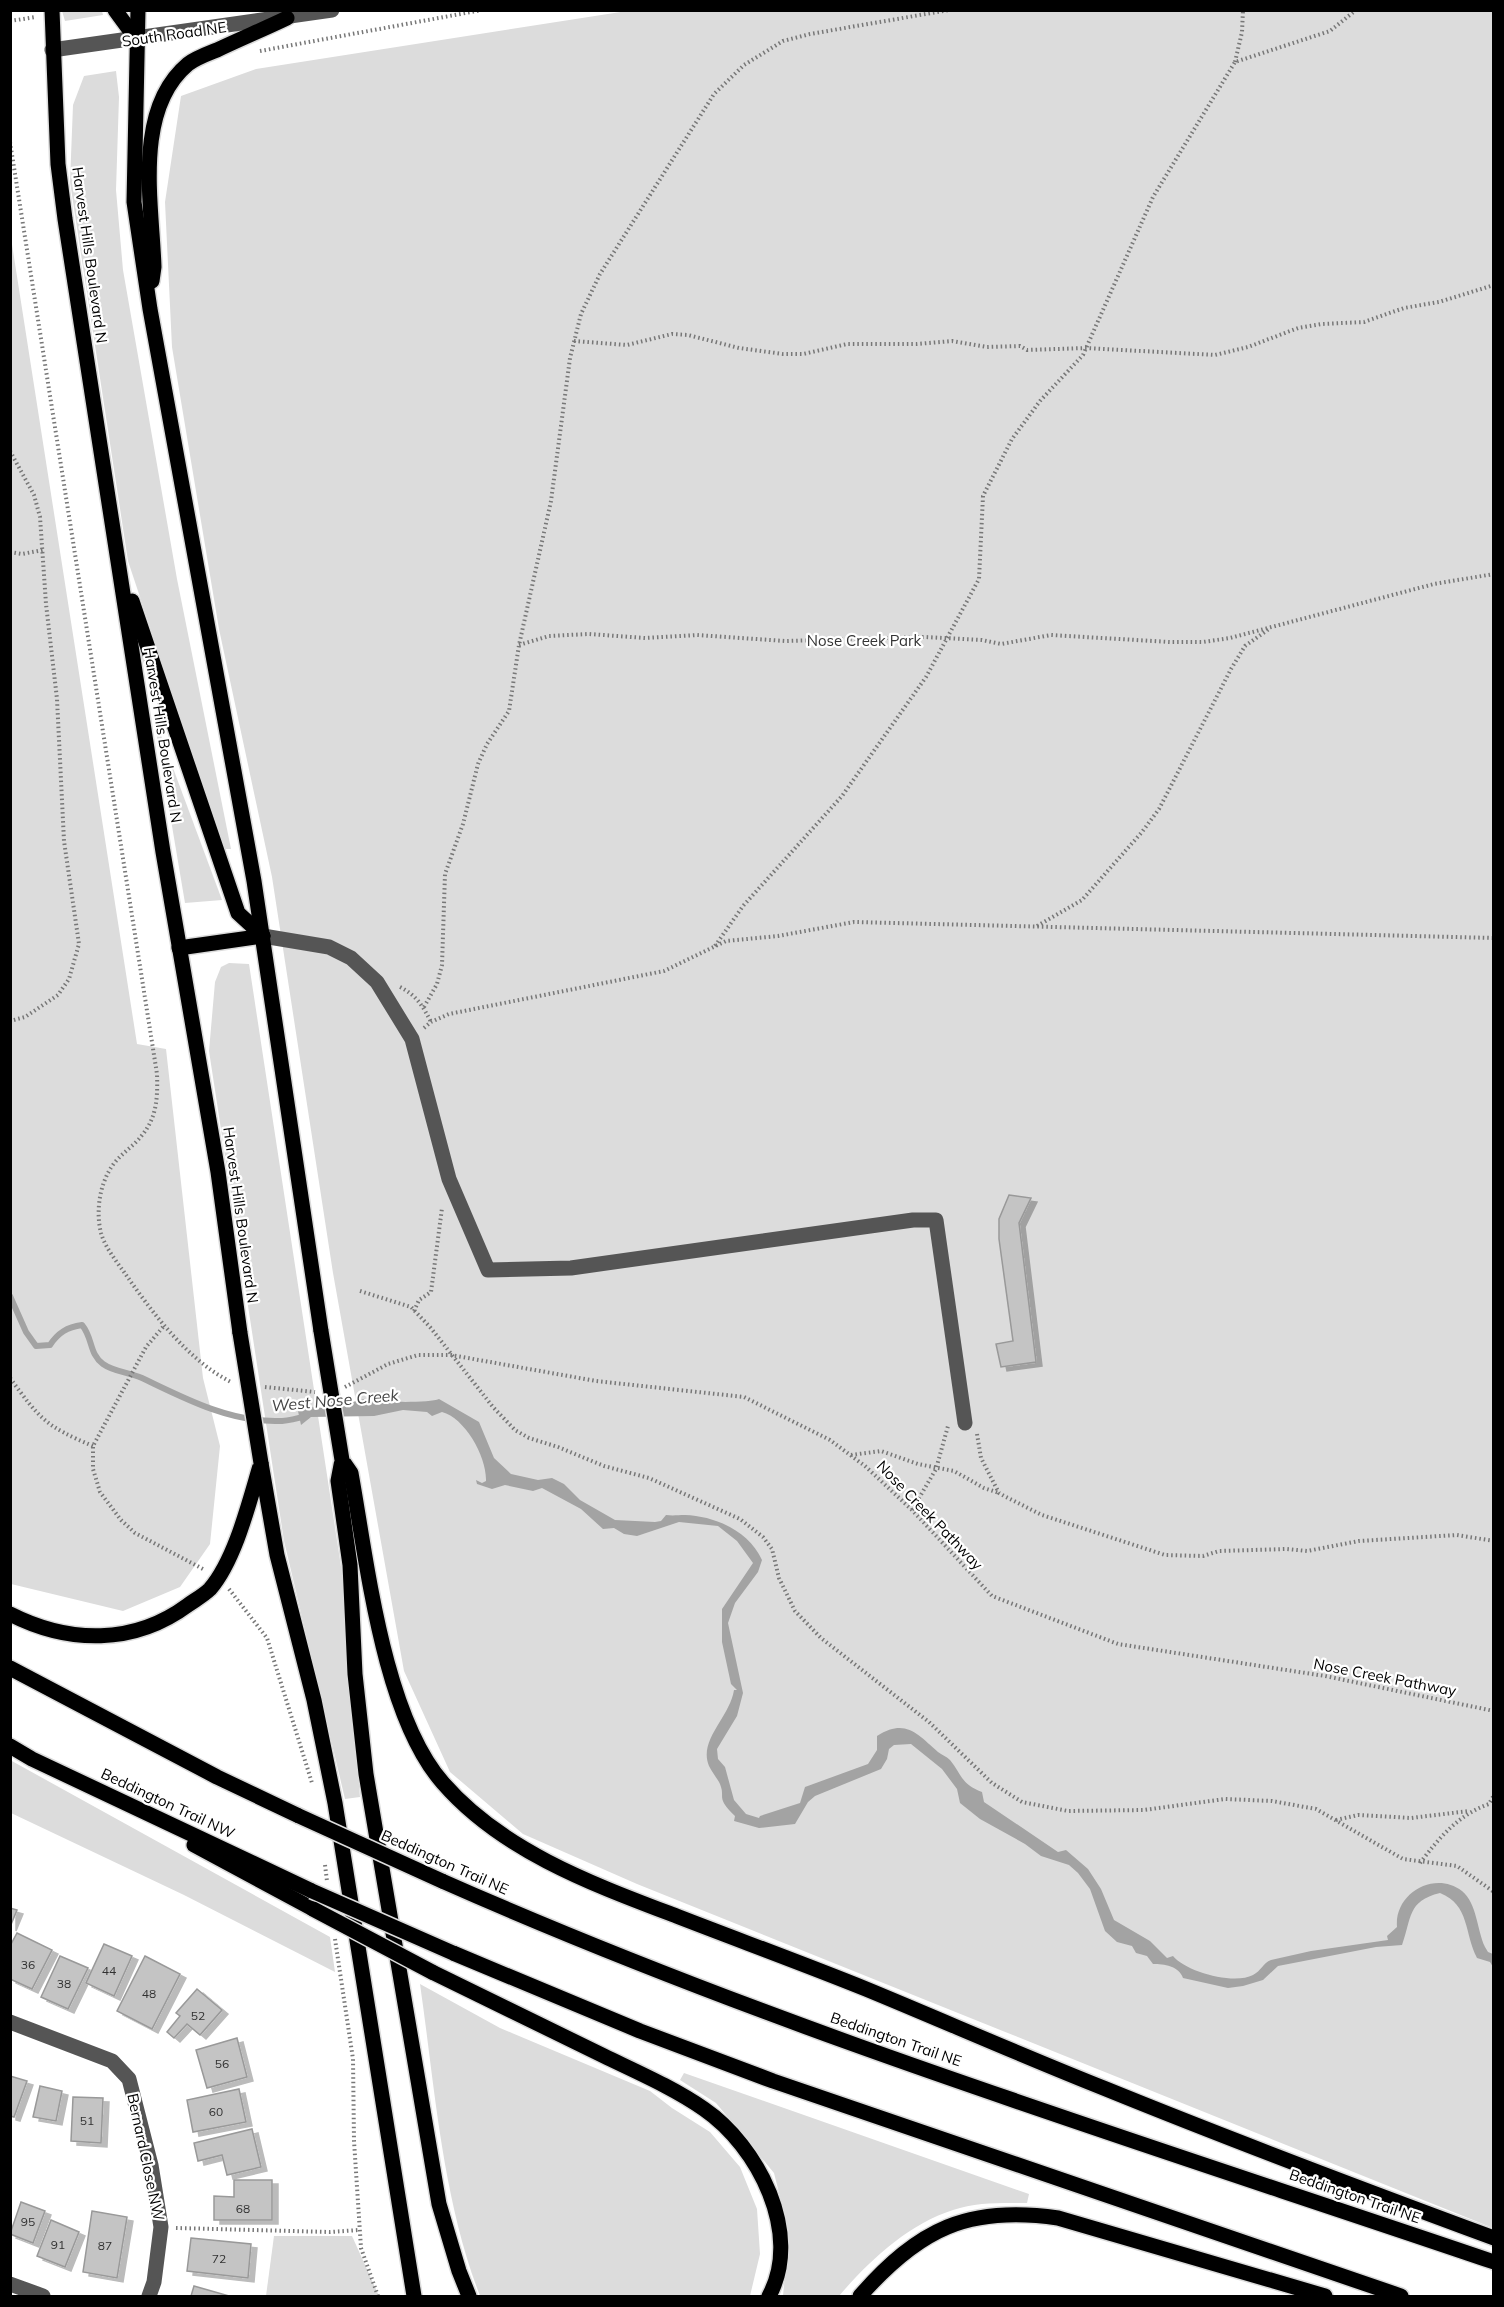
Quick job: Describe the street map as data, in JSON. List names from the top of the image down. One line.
{"streets":{"main road":["Harvest Hills Boulevard N","Beddington Trail NW","Beddington Trail NE"],"street":["South Road NE","Bernard Close NW"],"path":["Nose Creek Pathway"]},"crossings":[["South Road NE","Harvest Hills Boulevard N"]],"water":["West Nose Creek"],"parks":["Nose Creek Park"],"house_numbers":["36","44","38","48","52","56","60","51","68","95","91","87","72"]}
